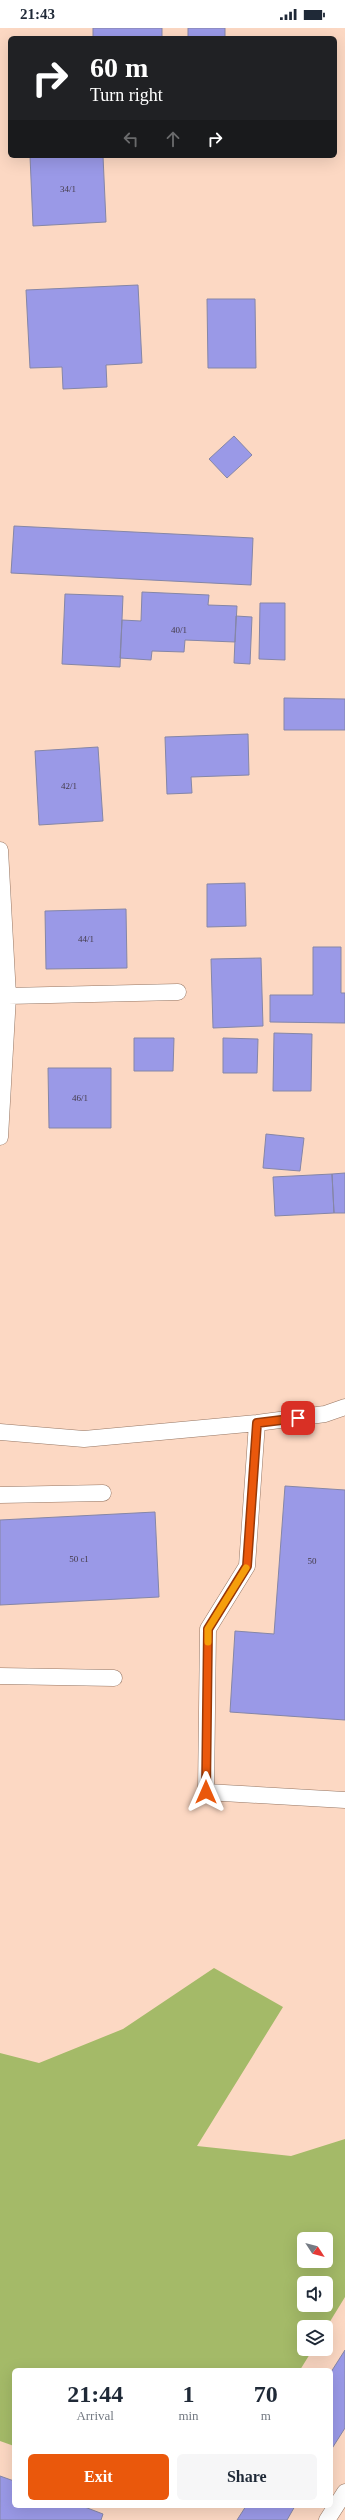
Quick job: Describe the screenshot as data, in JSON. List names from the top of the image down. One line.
{"house_numbers":["34/1","40/1","42/1","44/1","46/1","50 с1","50"],"north":"bottom right","page":{"status":"21:43","turn":["60 m","Turn right"],"eta":["21:44","Arrival","1","min","70","m"],"buttons":["Exit","Share"]}}
